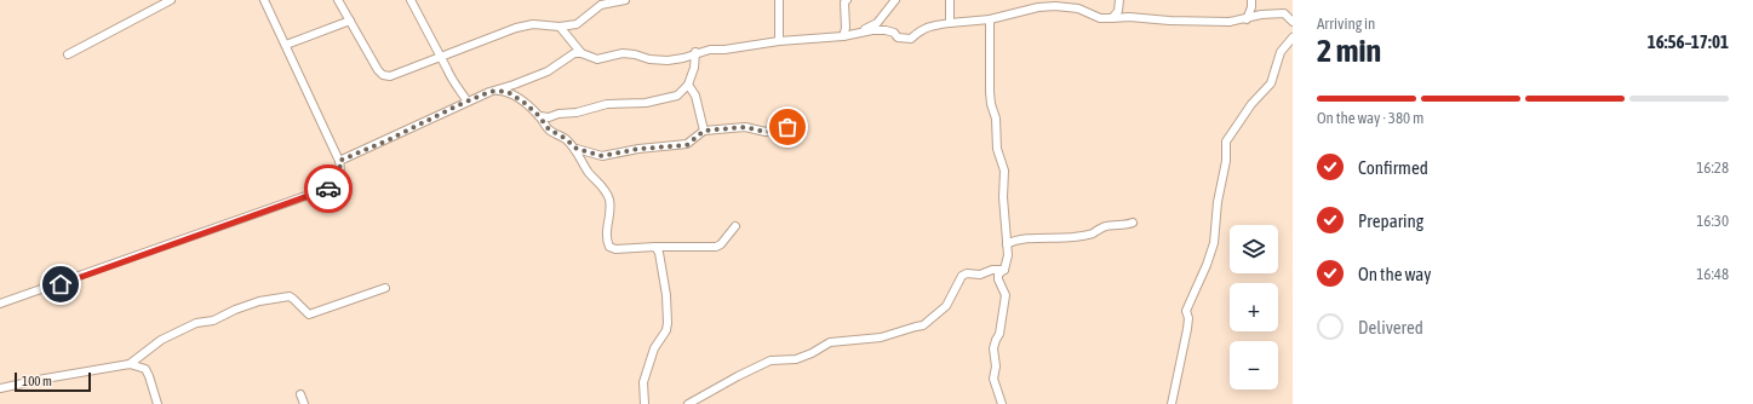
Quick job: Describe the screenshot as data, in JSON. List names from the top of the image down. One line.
{"scale_bar":"100 m","page":{"heading":["2 min","Arriving in","16:56–17:01"],"bar":"On the way · 380 m","list":[["Confirmed","16:28"],["Preparing","16:30"],["On the way","16:48"],"Delivered"],"map_buttons":["+","−"],"scale":"100 m"}}
